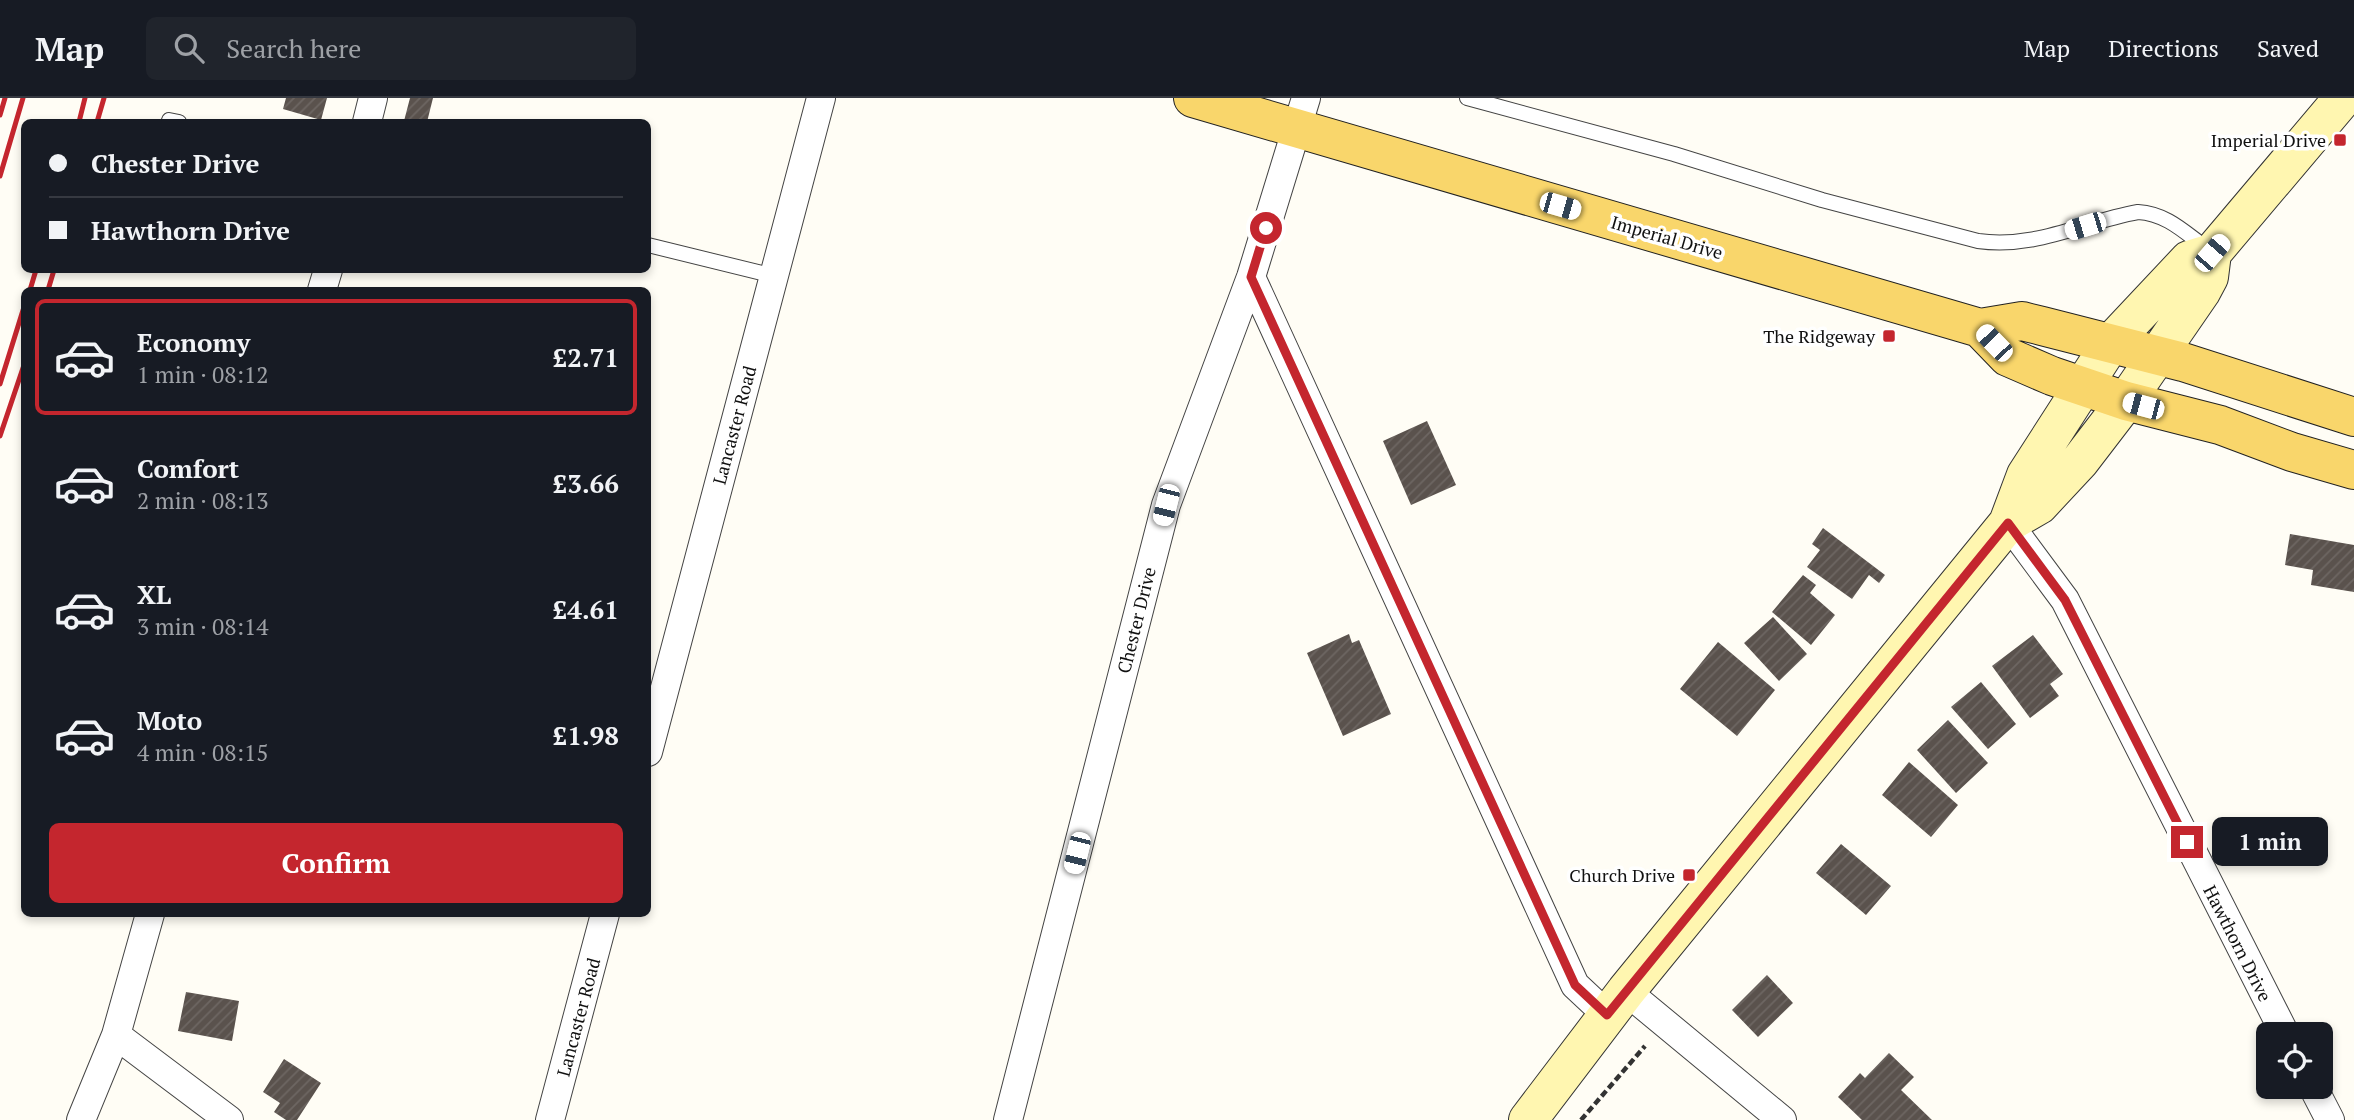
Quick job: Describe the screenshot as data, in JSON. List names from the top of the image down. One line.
{"streets":{"main road":["Imperial Drive"],"street":["Lancaster Road","Chester Drive","Hawthorn Drive"]},"crossings":[["Imperial Drive","Chester Drive"]],"places":{"transit":["Imperial Drive","The Ridgeway","Church Drive"]},"page":{"header":"Map","search":"Search here","nav":["Map","Directions","Saved"],"banner":["Chester Drive","Hawthorn Drive"],"list":[{"name":"Economy","note":"1 min · 08:12","value":"£2.71"},{"name":"Comfort","note":"2 min · 08:13","value":"£3.66"},{"name":"XL","note":"3 min · 08:14","value":"£4.61"},{"name":"Moto","note":"4 min · 08:15","value":"£1.98"}],"buttons":"Confirm","bubble":"1 min"}}
